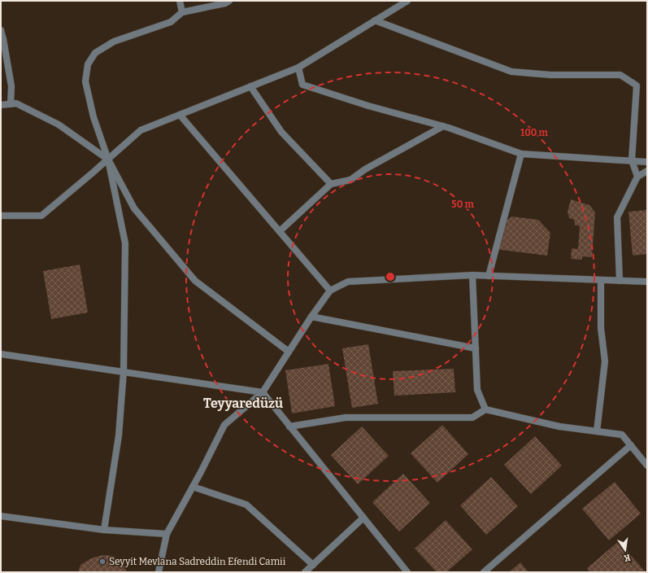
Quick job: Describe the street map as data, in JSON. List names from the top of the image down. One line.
{"districts":["Teyyaredüzü"],"places":["Seyyit Mevlana Sadreddin Efendi Camii"],"north":"bottom","rings":["100 m","50 m"]}
